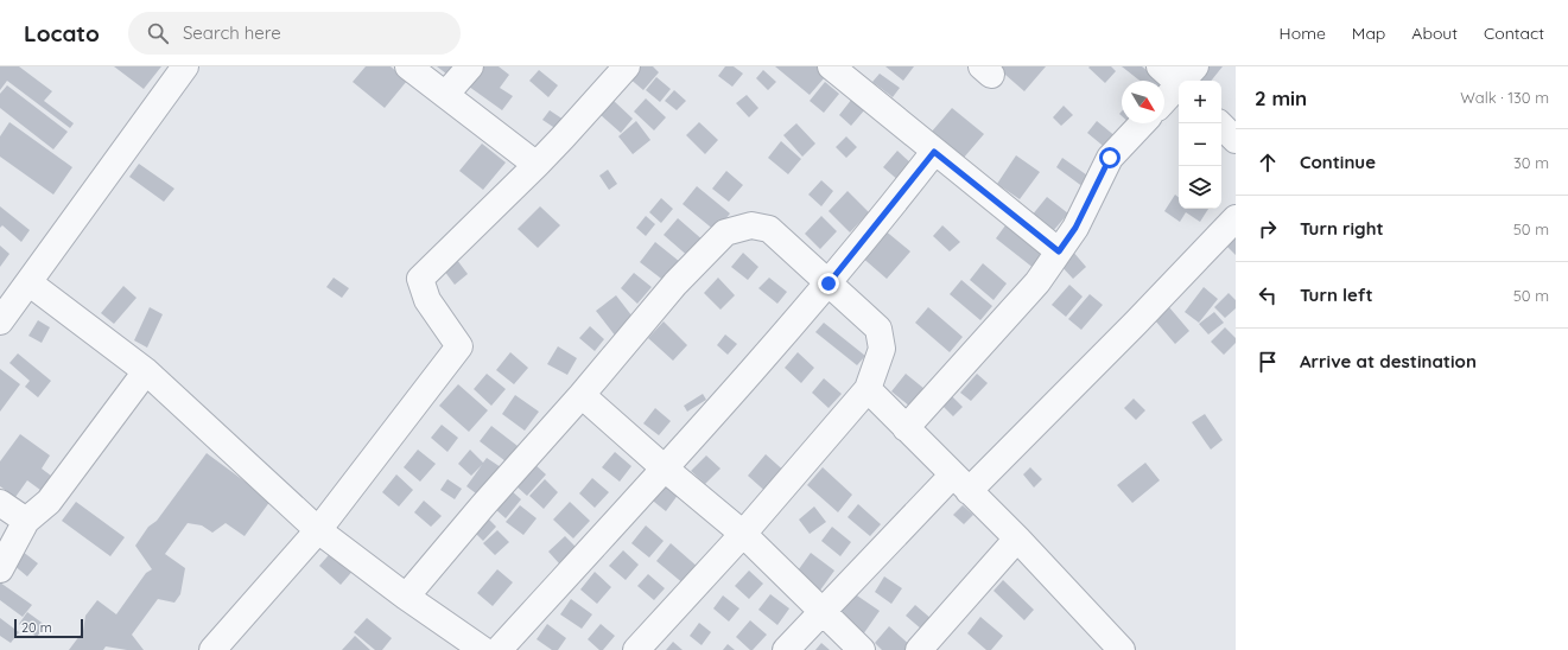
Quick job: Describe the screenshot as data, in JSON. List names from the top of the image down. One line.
{"scale_bar":"20 m","north":"bottom right","page":{"header":"Locato","search":"Search here","nav":["Home","Map","About","Contact"],"heading":["2 min","Walk · 130 m"],"map_buttons":["+","−"],"list":[["Continue","30 m"],["Turn right","50 m"],["Turn left","50 m"],"Arrive at destination"],"scale":"20 m"}}
